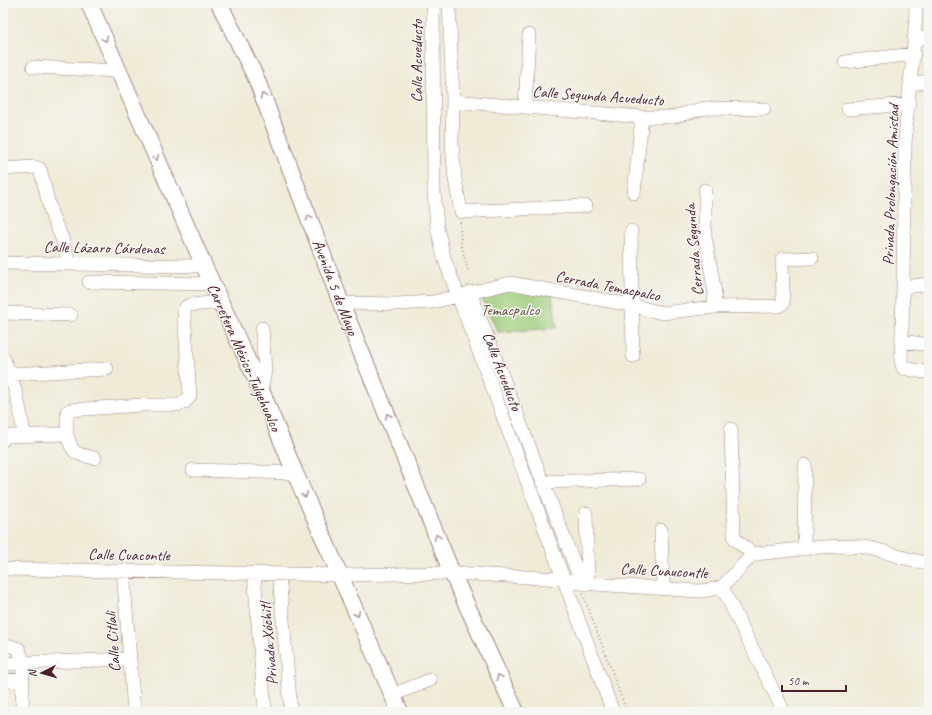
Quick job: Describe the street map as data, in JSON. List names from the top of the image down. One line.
{"streets":{"main road":["Avenida 5 de Mayo","Carretera México-Tulyehualco"],"street":["Calle Acueducto","Calle Segunda Acueducto","Privada Prolongación Amistad","Calle Lázaro Cárdenas","Cerrada Segunda","Cerrada Temacpalco","Calle Cuacontle","Calle Cuaucontle","Calle Citlali","Privada Xóchitl"]},"crossings":[["Calle Acueducto","Calle Segunda Acueducto"],["Calle Acueducto","Cerrada Temacpalco"],["Calle Acueducto","Calle Cuaucontle"],["Calle Lázaro Cárdenas","Carretera México-Tulyehualco"],["Cerrada Segunda","Cerrada Temacpalco"],["Cerrada Temacpalco","Avenida 5 de Mayo"],["Avenida 5 de Mayo","Calle Cuacontle"],["Avenida 5 de Mayo","Calle Cuaucontle"],["Carretera México-Tulyehualco","Calle Cuacontle"],["Calle Cuacontle","Calle Cuaucontle"],["Calle Cuacontle","Calle Citlali"],["Calle Cuacontle","Privada Xóchitl"]],"one_way":["Avenida 5 de Mayo","Carretera México-Tulyehualco"],"parks":["Temacpalco"],"scale_bar":"50 m","north":"left"}
